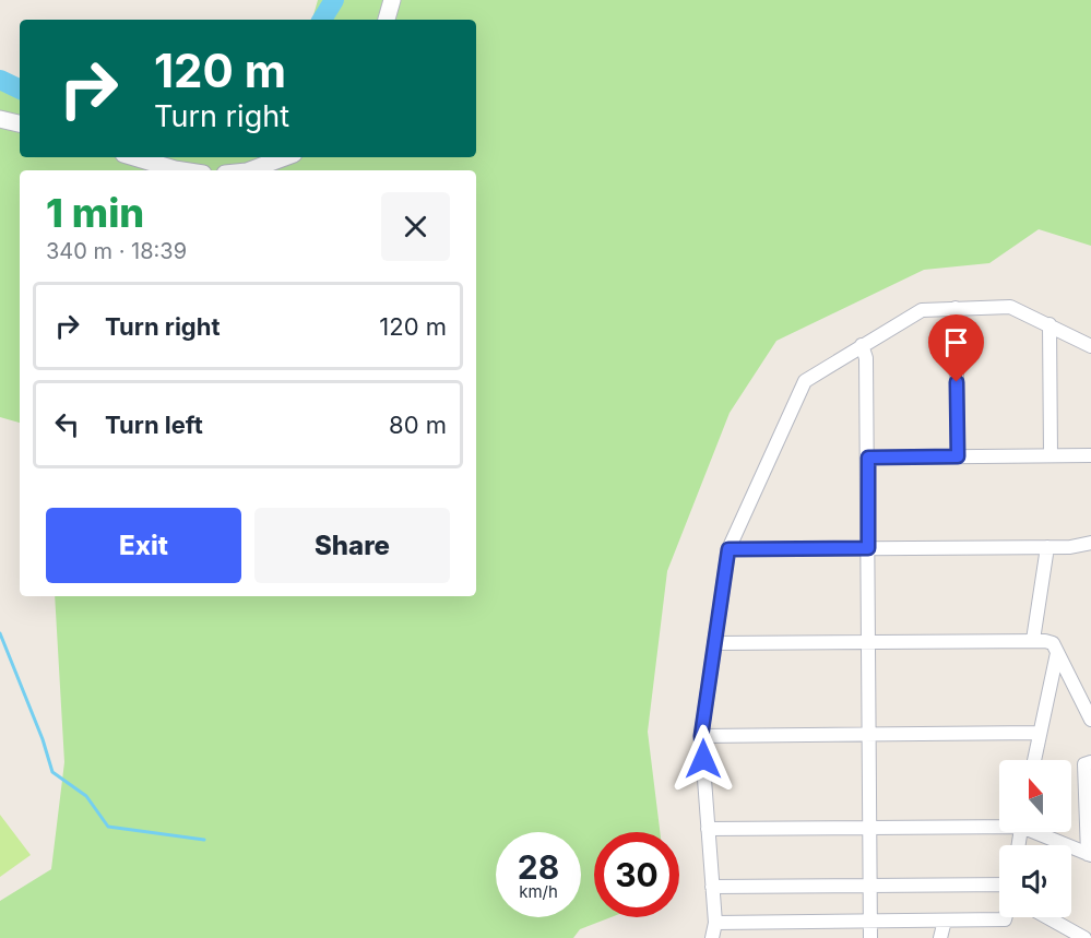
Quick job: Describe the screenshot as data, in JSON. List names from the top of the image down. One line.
{"north":"top","page":{"turn":["120 m","Turn right"],"heading":["1 min","340 m · 18:39"],"list":[{"name":"Turn right","value":"120 m"},{"name":"Turn left","value":"80 m"}],"buttons":["Exit","Share"],"speed":"28 km/h","limit":"30"}}
